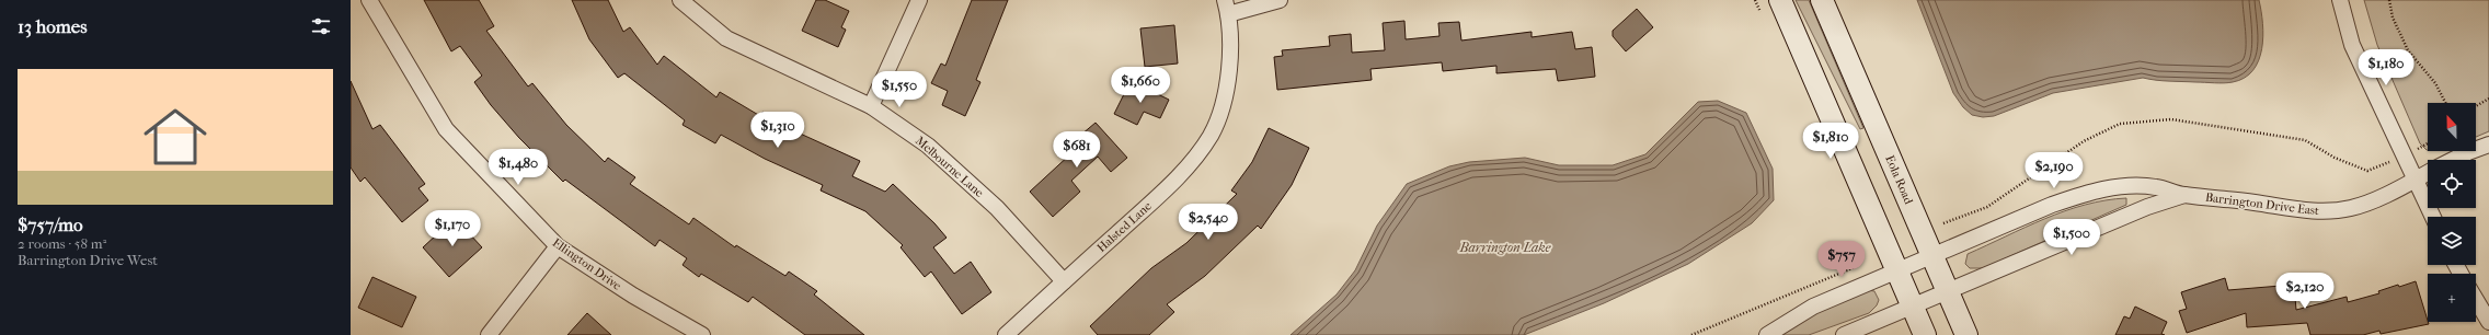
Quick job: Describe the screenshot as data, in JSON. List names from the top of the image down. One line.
{"streets":{"street":["Melbourne Lane","Eola Road","Barrington Drive East","Halsted Lane","Ellington Drive"]},"crossings":[["Melbourne Lane","Halsted Lane"],["Eola Road","Barrington Drive East"]],"water":["Barrington Lake"],"north":"top","page":{"heading":"13 homes","price":["$1,180","$1,660","$1,550","$1,310","$1,810","$681","$1,480","$2,190","$2,540","$1,170","$1,500","$757","$2,120"],"list":[{"name":"$757/mo","note":"2 rooms · 58 m² · Barrington Drive West"}],"map_buttons":"+"}}
